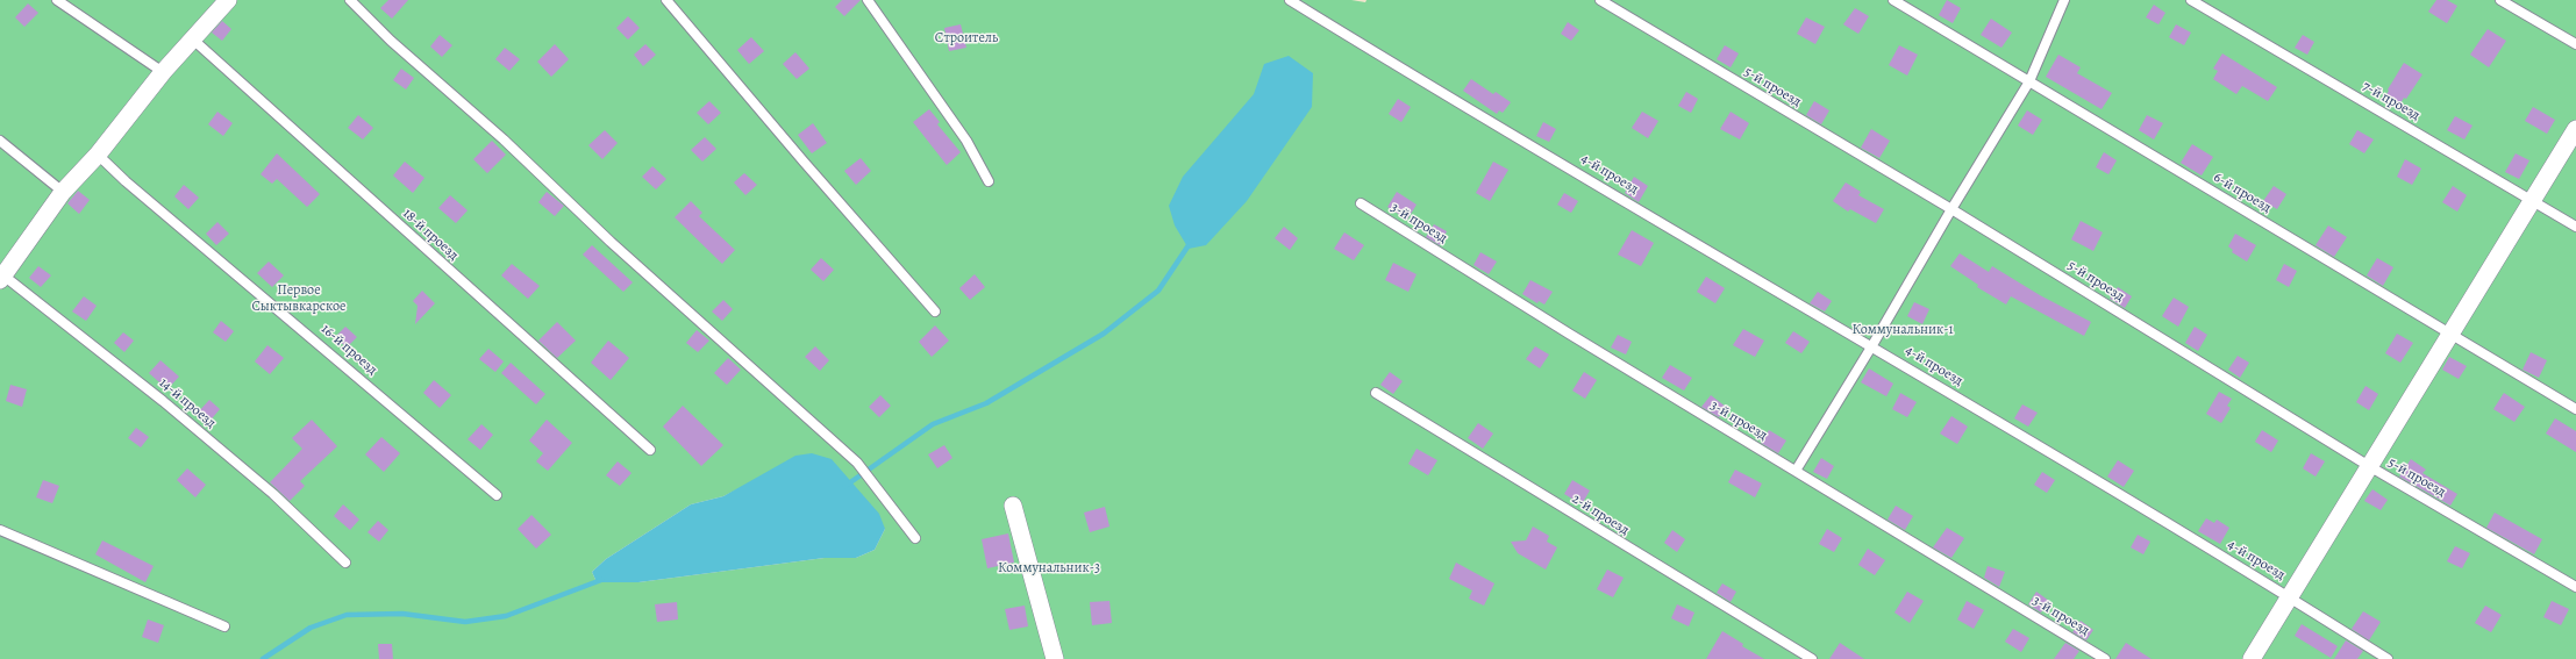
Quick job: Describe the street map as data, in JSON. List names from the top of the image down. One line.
{"streets":{"lane":["5-й проезд","7-й проезд","4-й проезд","6-й проезд","3-й проезд","18-й проезд","16-й проезд","14-й проезд","2-й проезд"]},"parks":["Строитель","Первое Сыктывкарское","Коммунальник-1","Коммунальник-3"]}
